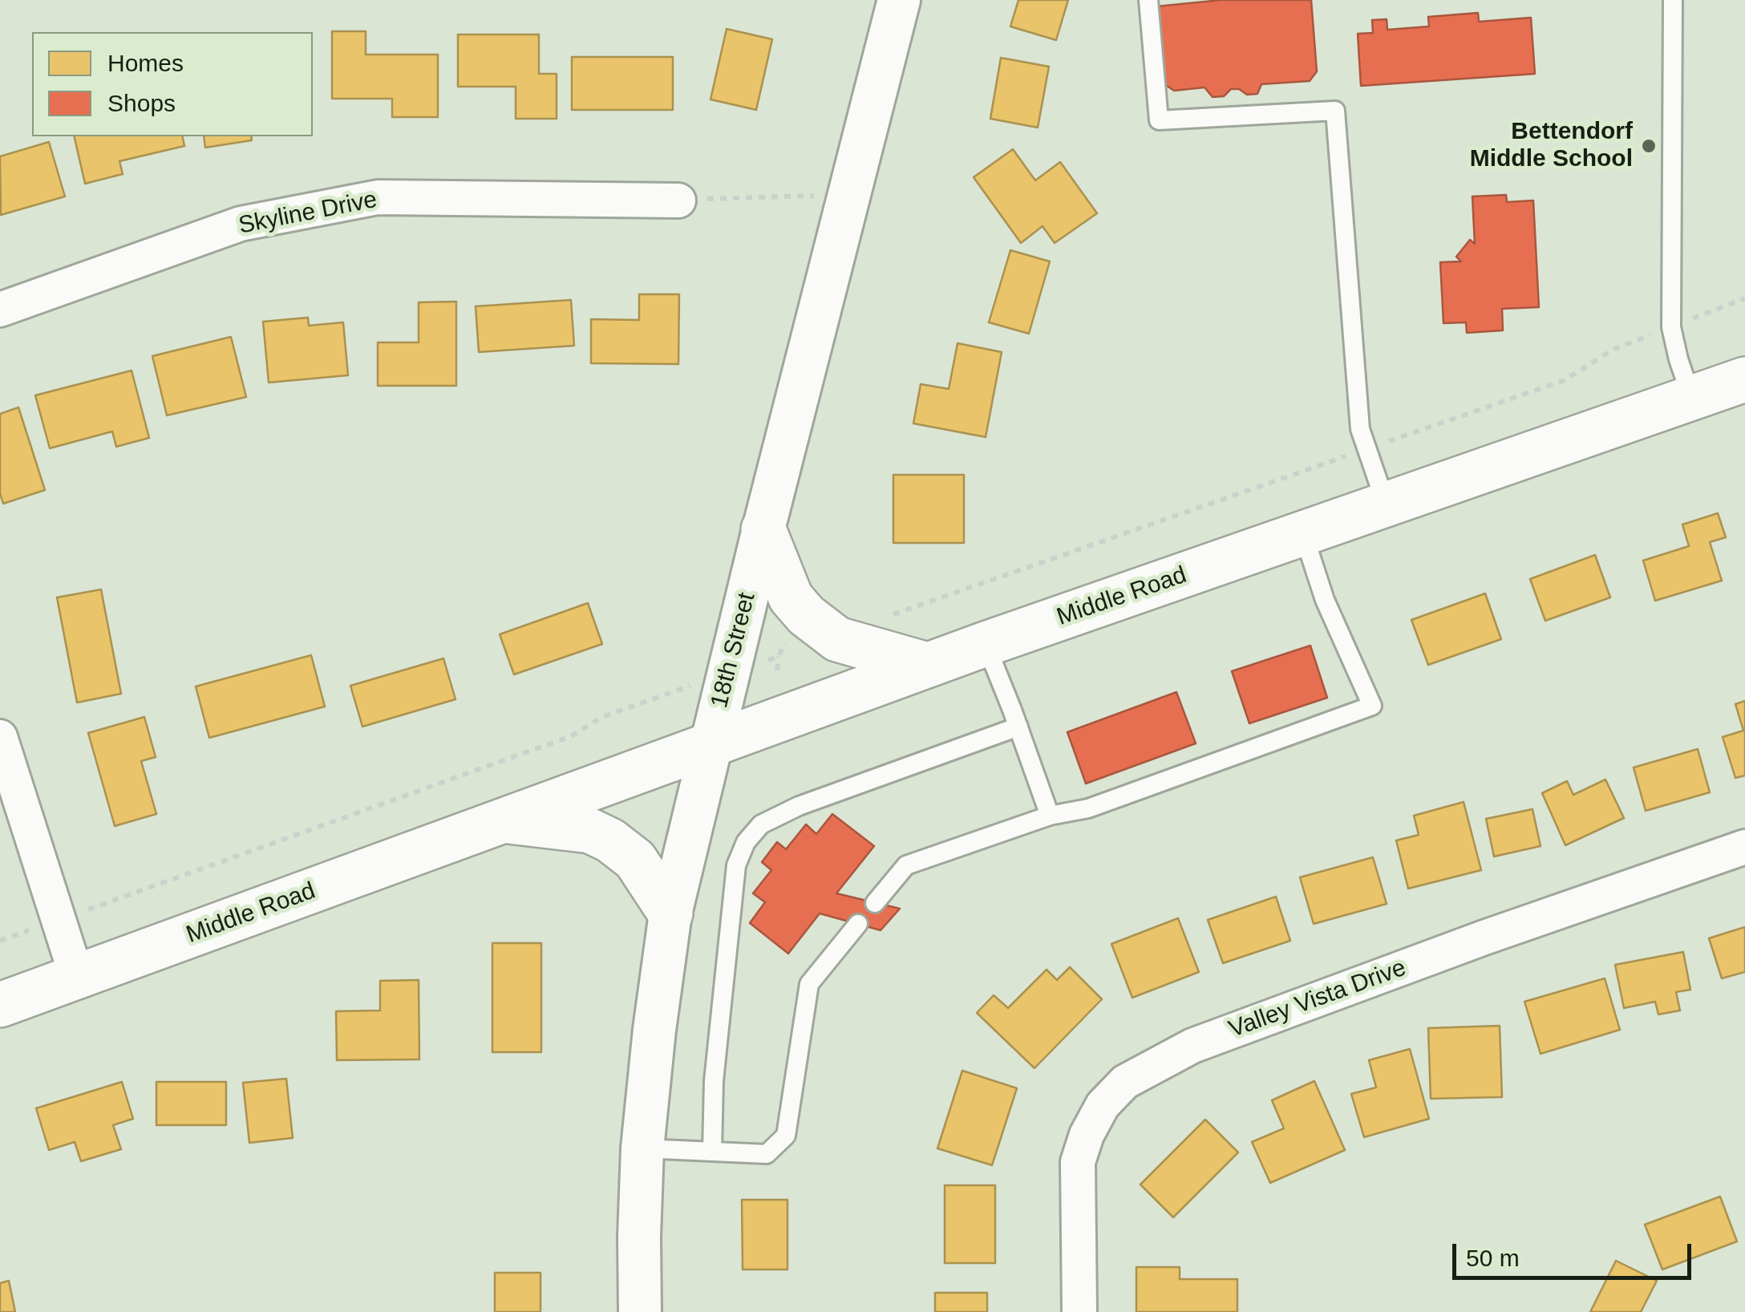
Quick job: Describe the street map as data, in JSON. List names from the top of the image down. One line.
{"streets":{"main road":["Middle Road"],"street":["Skyline Drive","18th Street","Valley Vista Drive"]},"crossings":[["Middle Road","18th Street"]],"places":["Bettendorf Middle School"],"legend":["Homes","Shops"],"scale_bar":"50 m"}
